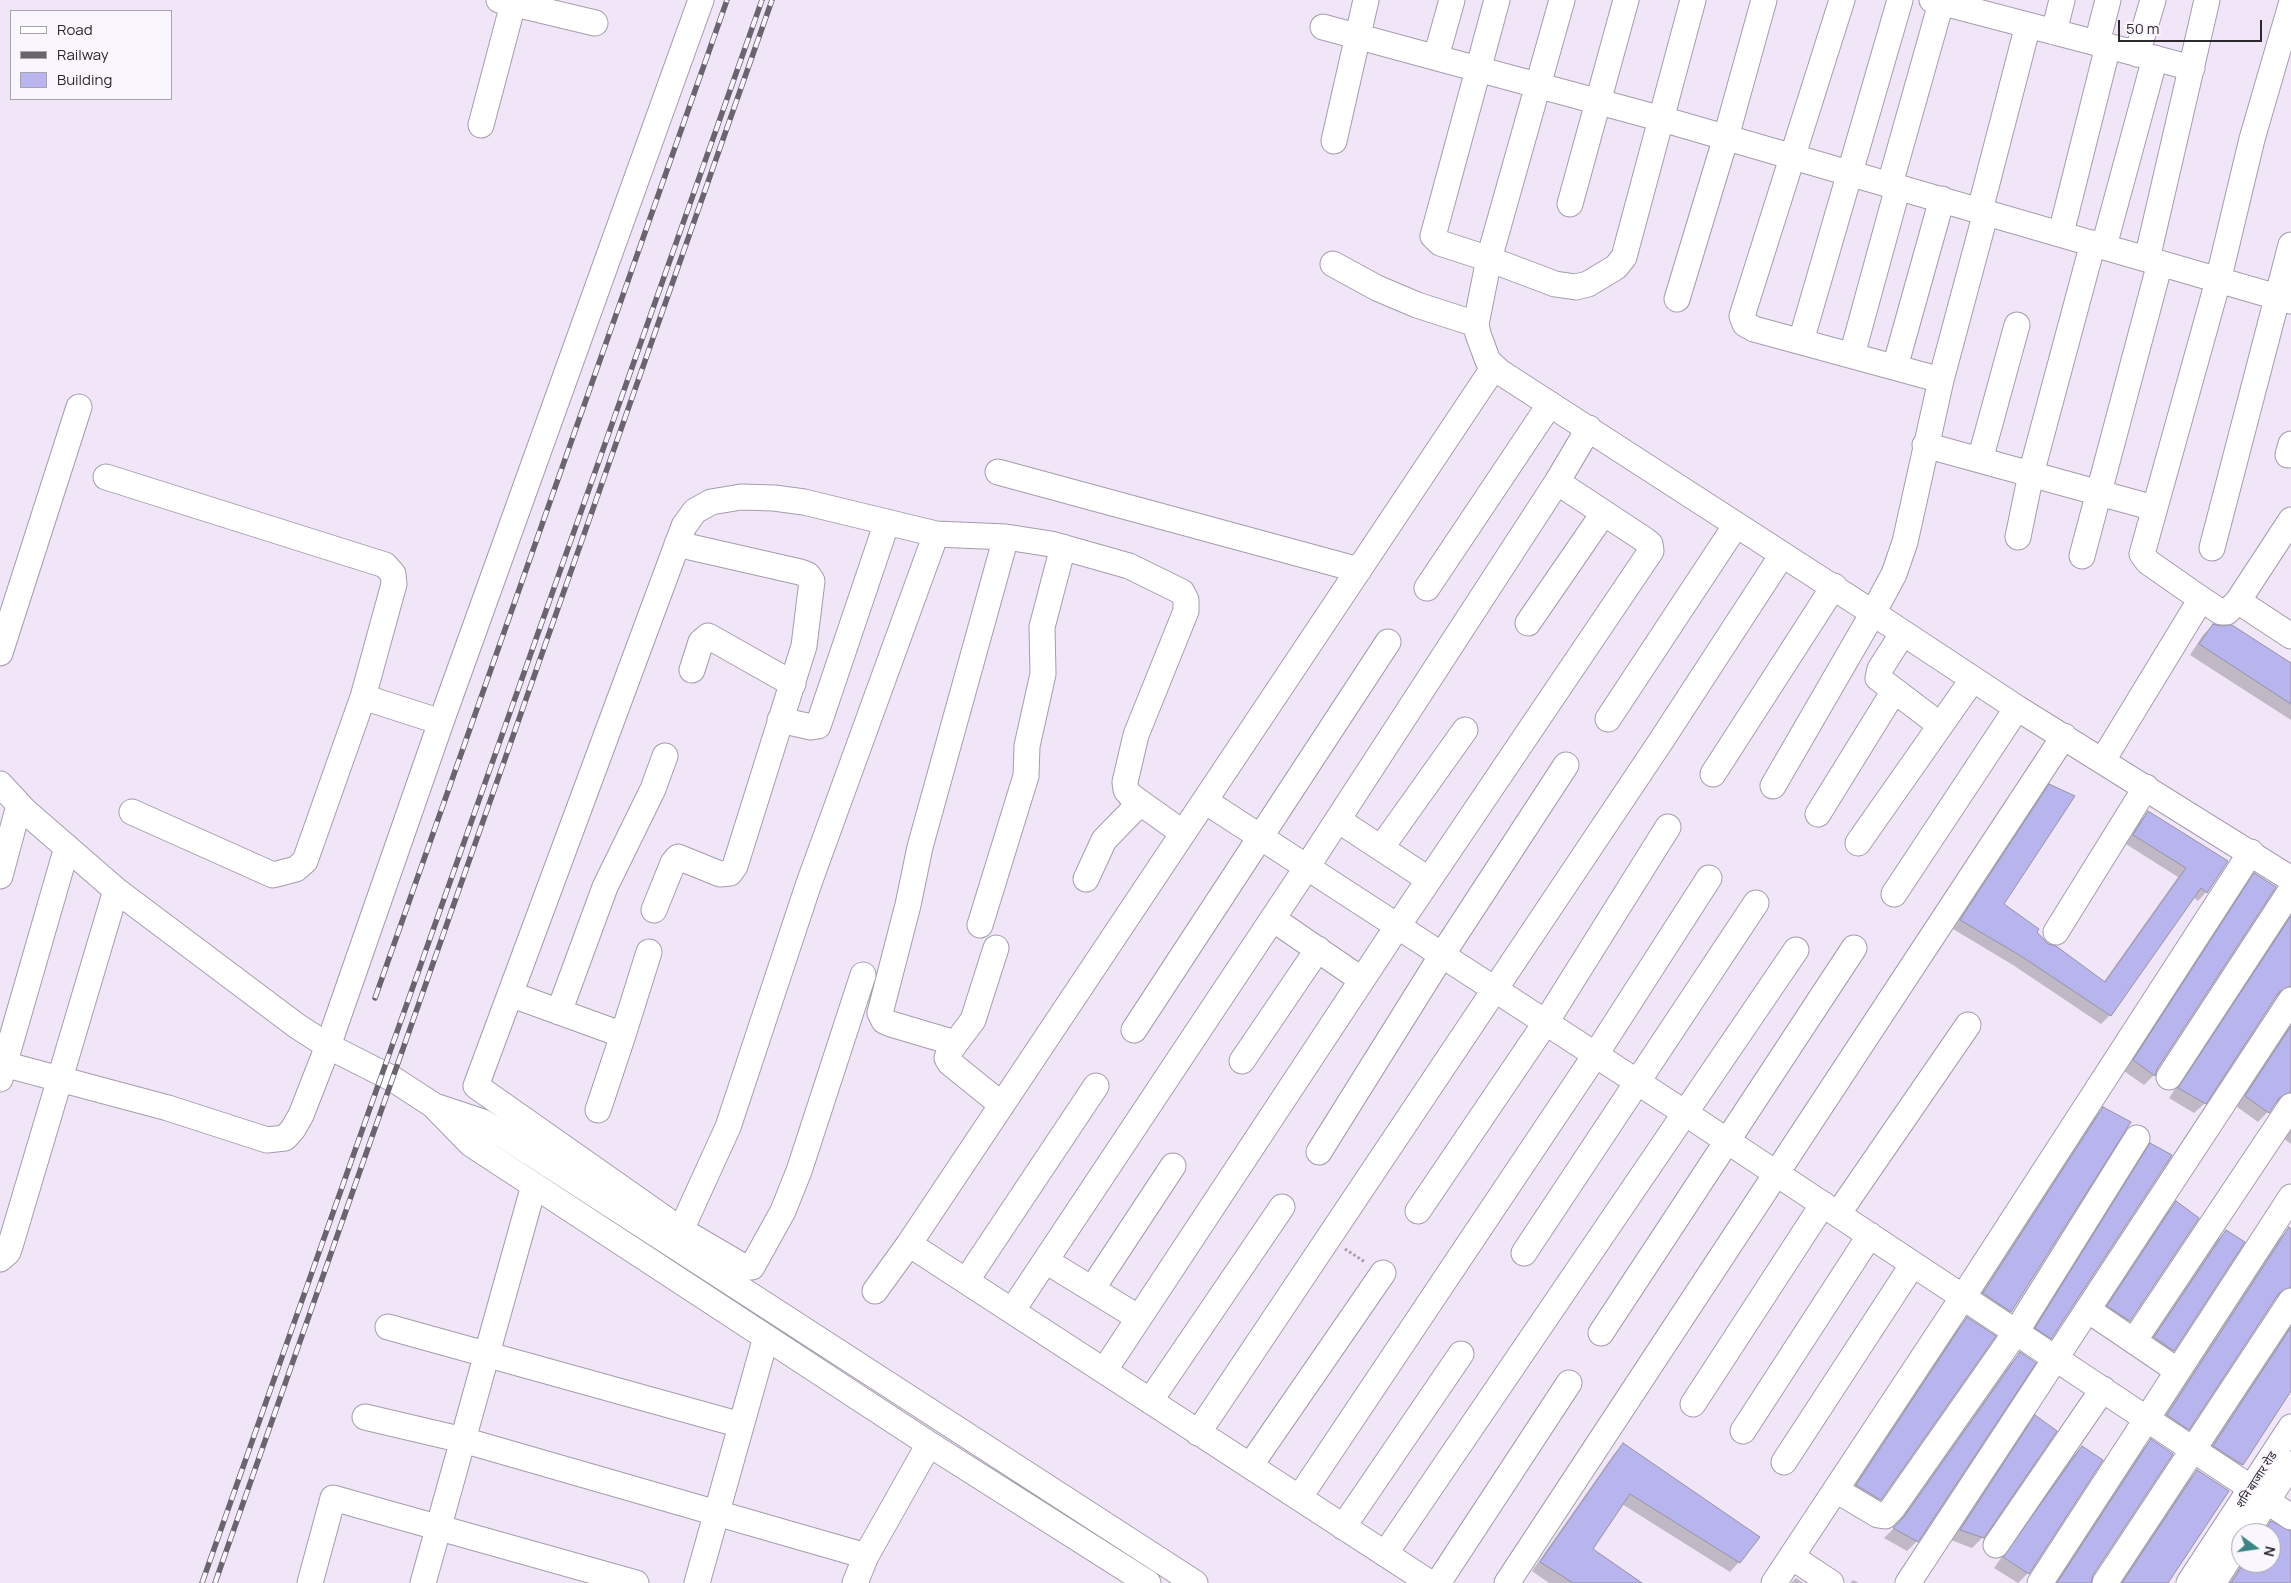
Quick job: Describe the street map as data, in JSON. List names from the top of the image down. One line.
{"streets":{"street":["शनि बाजार रोड"]},"legend":["Road","Railway","Building"],"scale_bar":"50 m","north":"right"}
